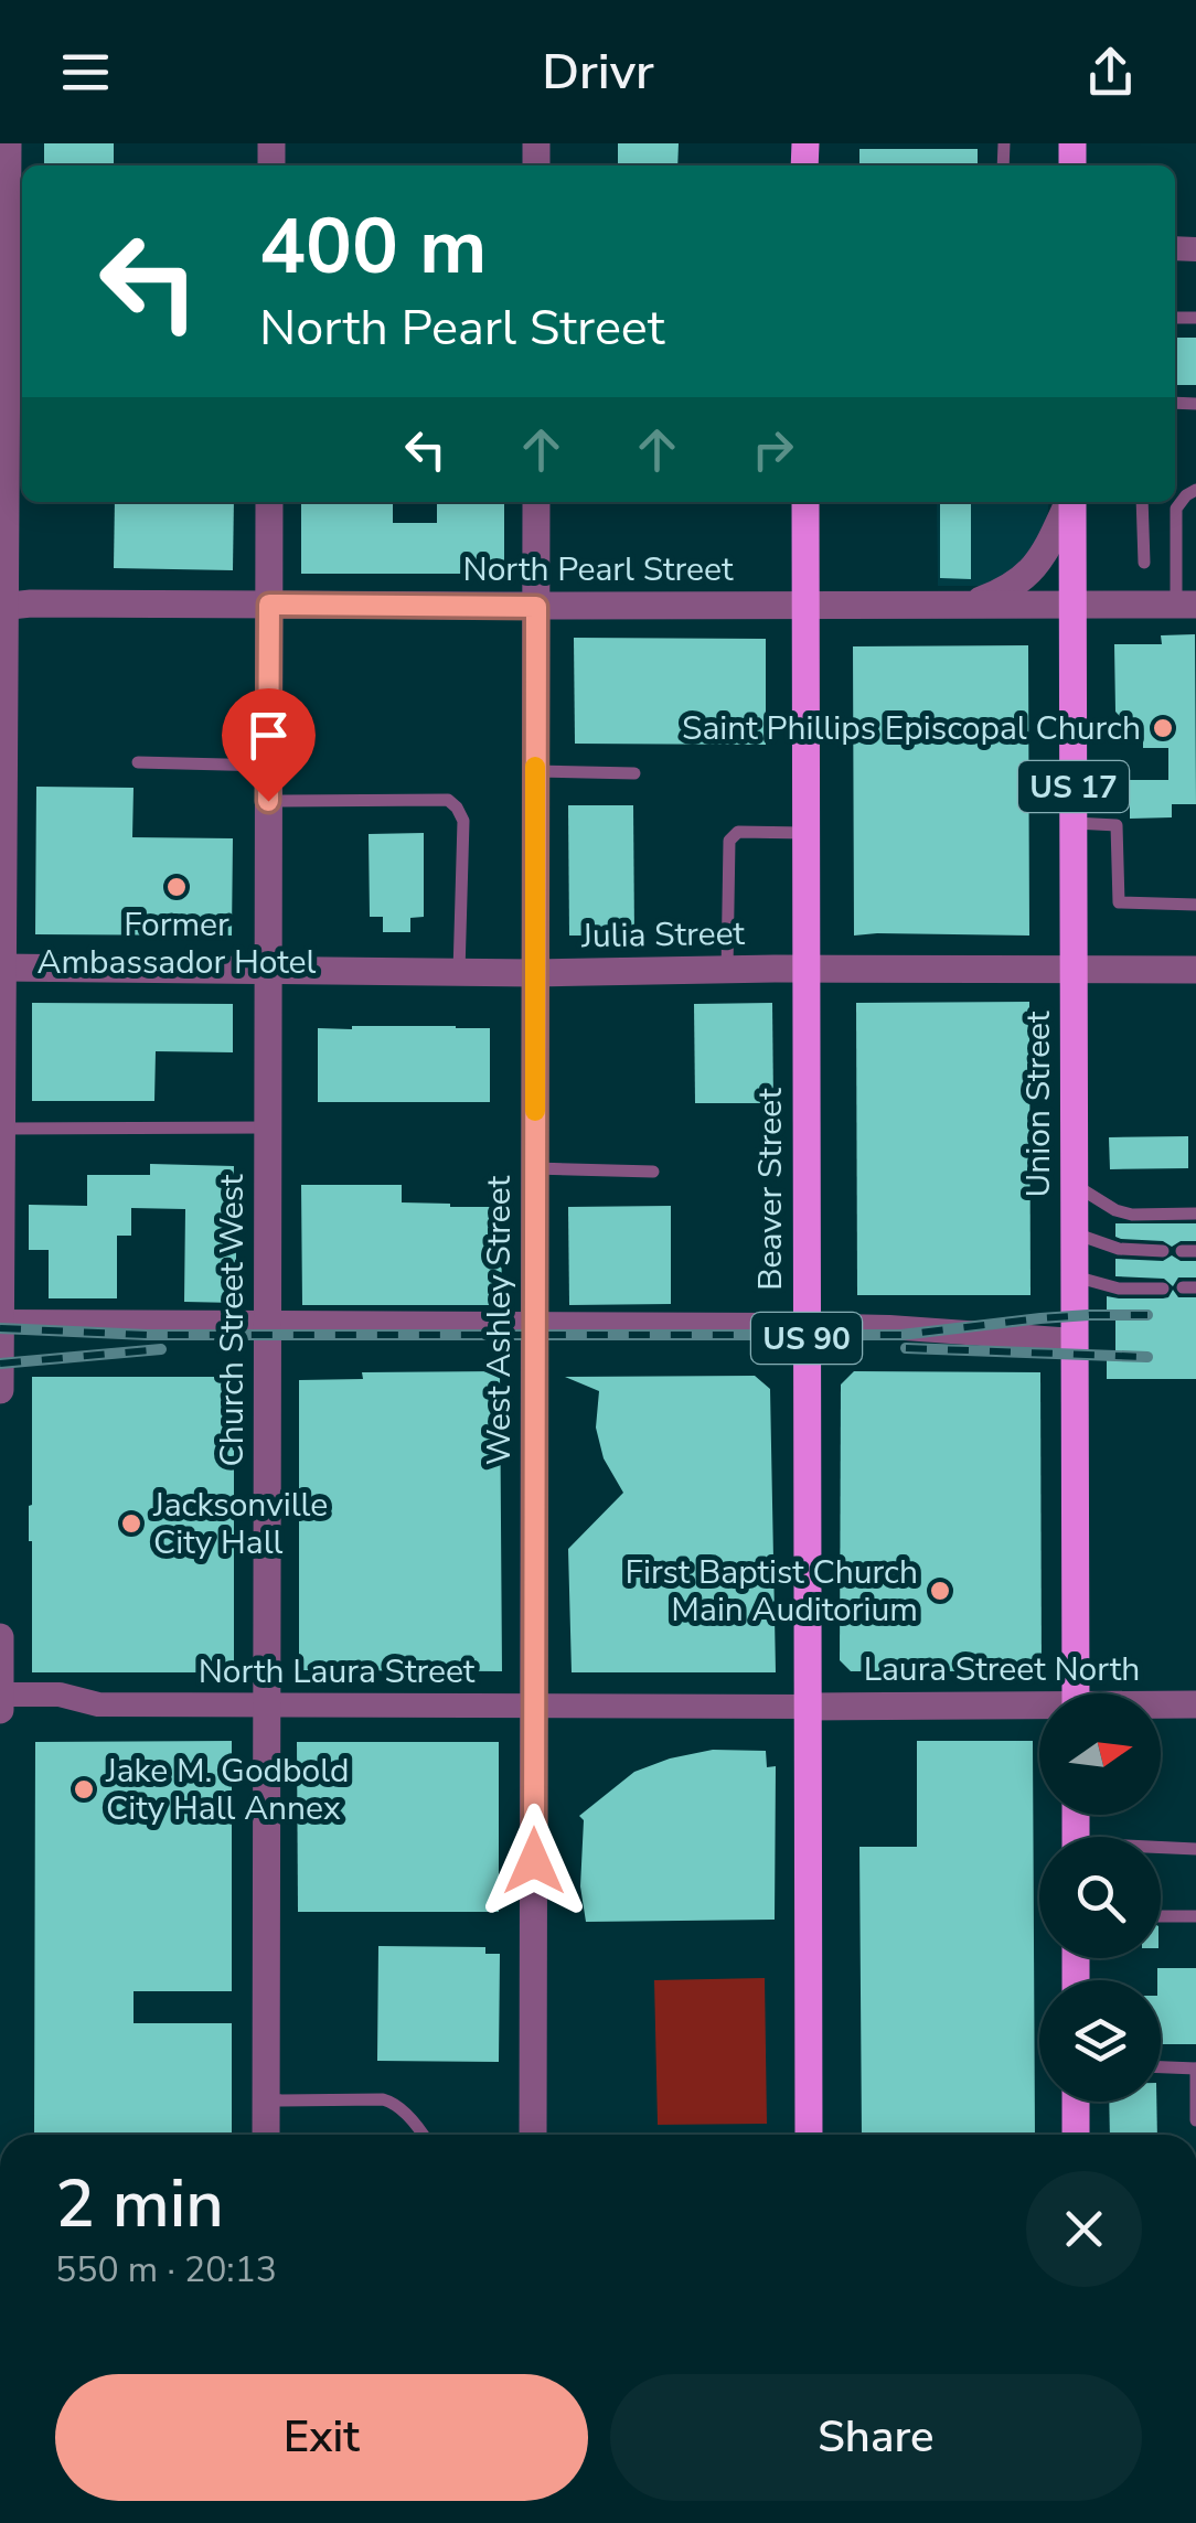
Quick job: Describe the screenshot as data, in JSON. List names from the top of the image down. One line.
{"streets":{"main road":["US 17","Union Street","Beaver Street","US 90"],"street":["North Pearl Street","Julia Street","Church Street West","West Ashley Street","Laura Street North","North Laura Street"]},"crossings":[["North Pearl Street","Union Street"],["North Pearl Street","Beaver Street"],["North Pearl Street","Church Street West"],["North Pearl Street","West Ashley Street"],["Julia Street","Union Street"],["Julia Street","Beaver Street"],["Julia Street","Church Street West"],["Julia Street","West Ashley Street"],["Beaver Street","Laura Street North"],["Beaver Street","North Laura Street"],["Church Street West","North Laura Street"],["West Ashley Street","North Laura Street"],["Laura Street North","North Laura Street"]],"places":["Saint Phillips Episcopal Church","Former Ambassador Hotel","Jacksonville City Hall","First Baptist Church Main Auditorium","Jake M. Godbold City Hall Annex"],"north":"right","page":{"header":"Drivr","turn":["400 m","North Pearl Street"],"heading":["2 min","550 m · 20:13"],"buttons":["Exit","Share"]}}
